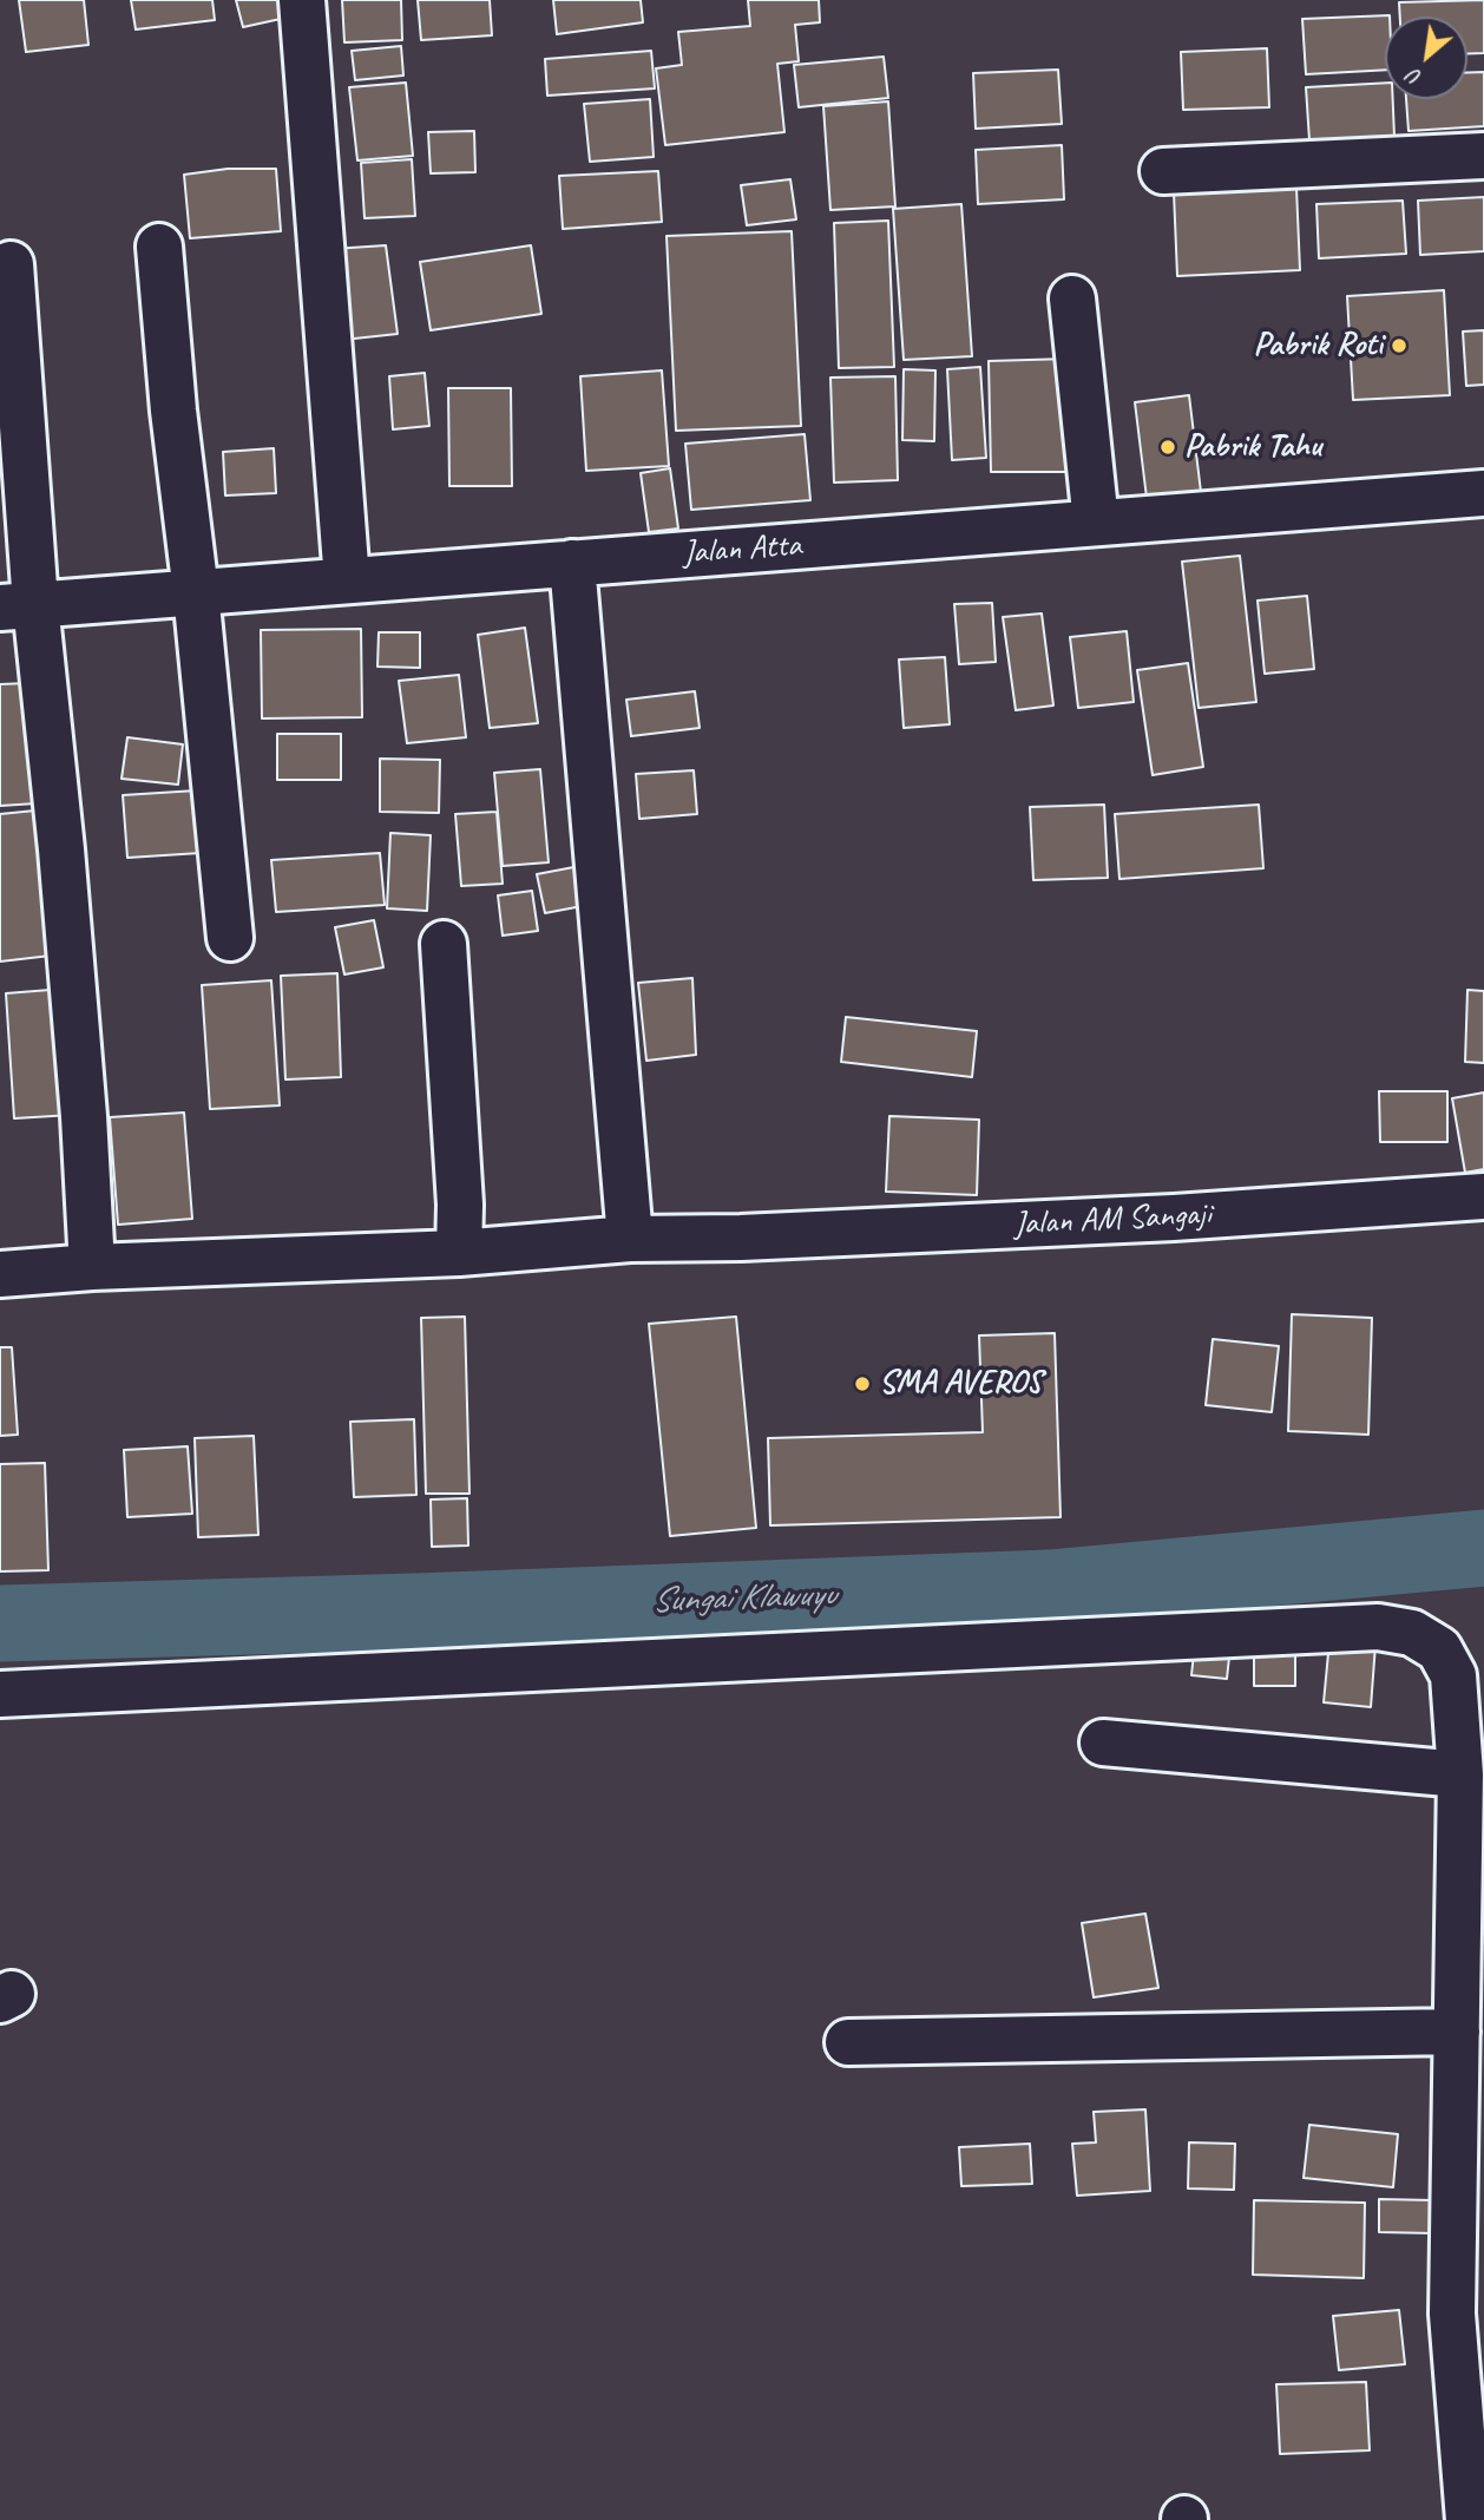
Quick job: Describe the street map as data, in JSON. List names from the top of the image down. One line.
{"streets":{"street":["Jalan Atta","Jalan AM Sangaji"]},"water":["Sungai Klawuyu"],"places":["Pabrik Roti","Pabrik Tahu","SMA AVEROS"],"north":"bottom left"}
